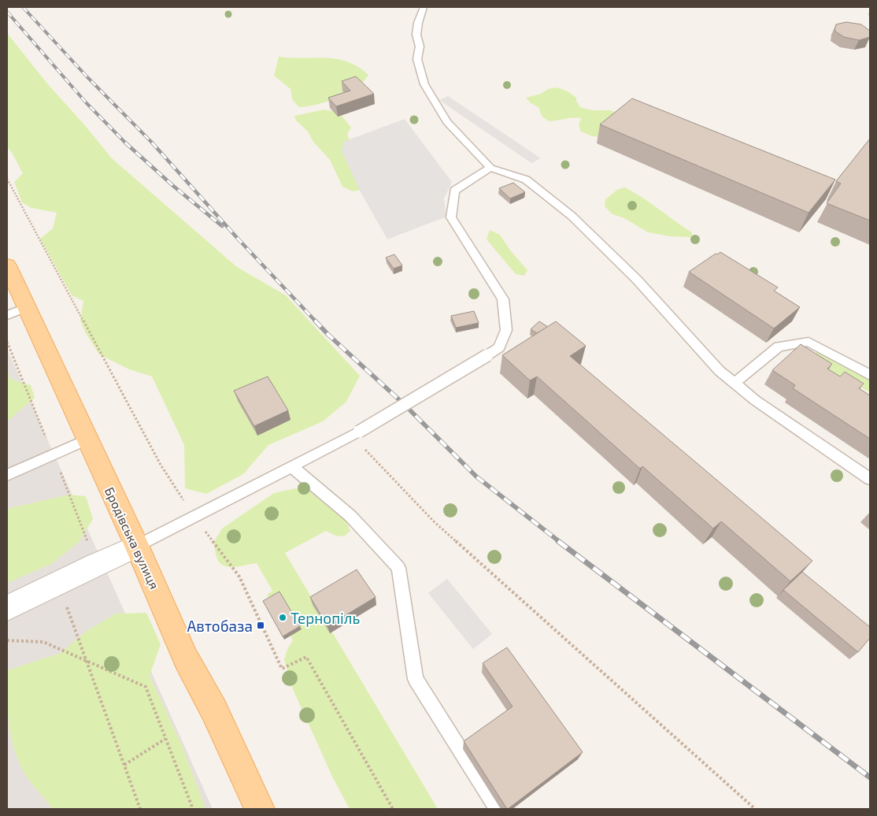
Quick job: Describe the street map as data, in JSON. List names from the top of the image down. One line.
{"streets":{"main road":["Бродівська вулиця"]},"places":{"other":["Тернопіль"],"transit":["Автобаза"]}}
